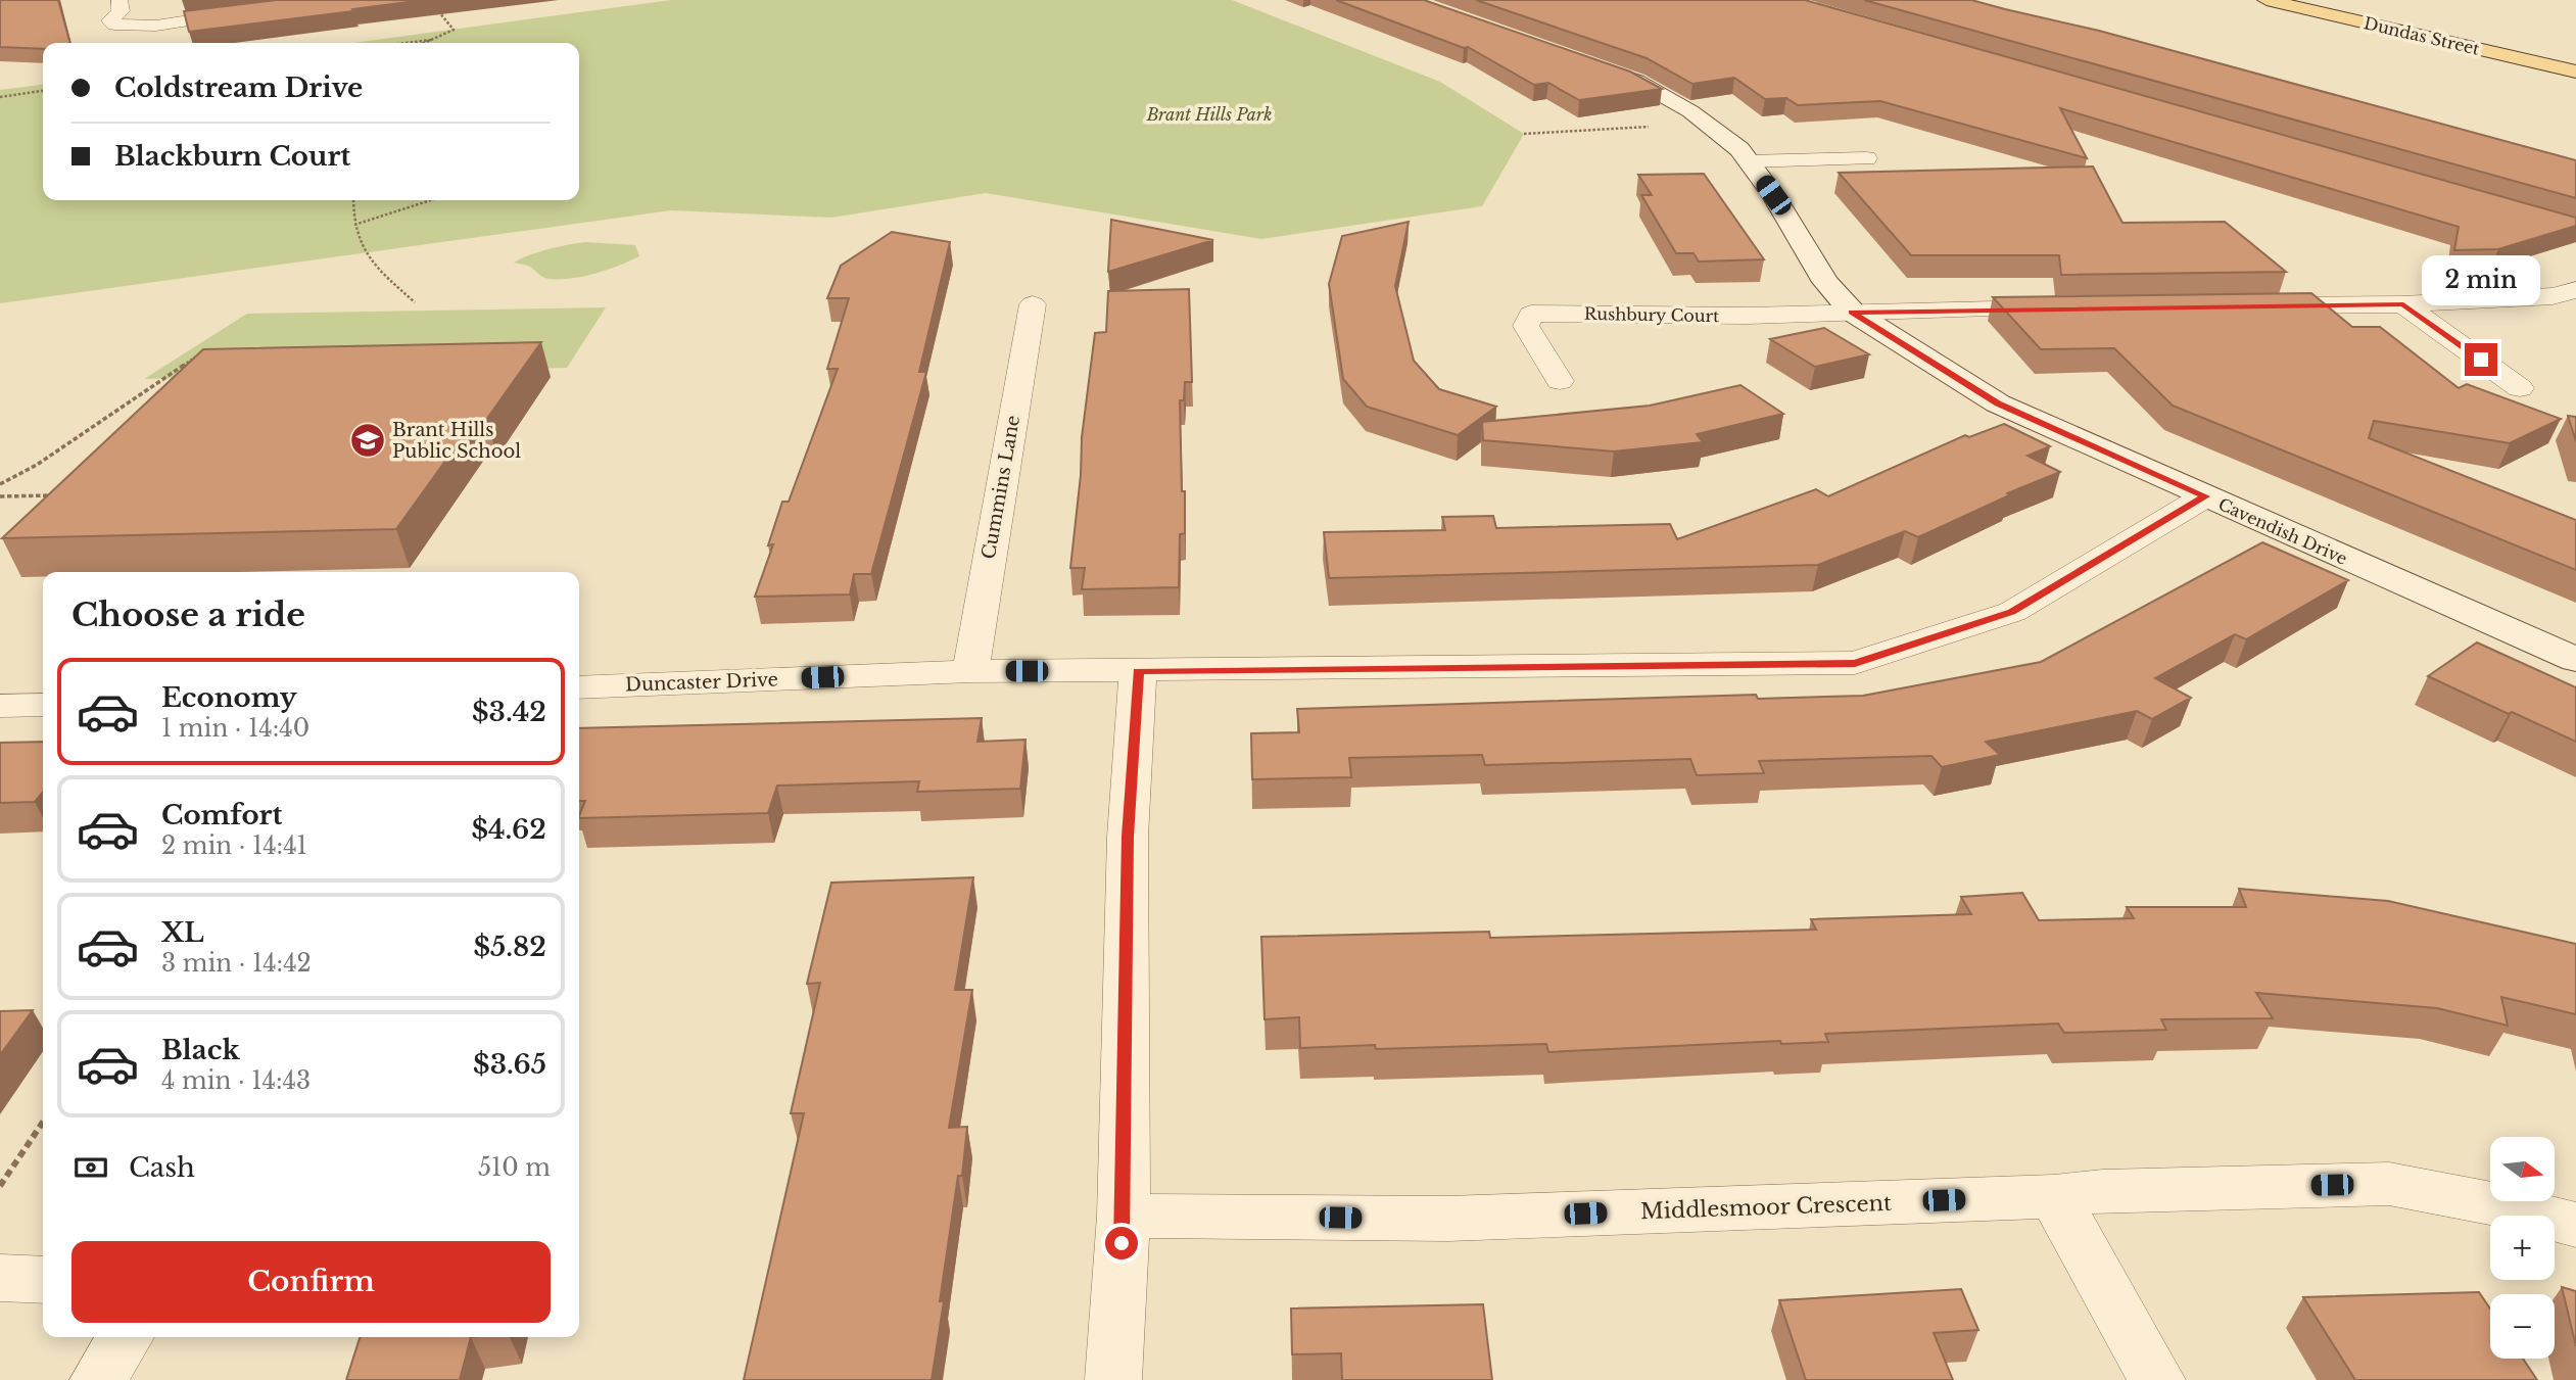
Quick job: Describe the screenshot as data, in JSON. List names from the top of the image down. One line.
{"streets":{"main road":["Dundas Street"],"street":["Rushbury Court","Cummins Lane","Cavendish Drive","Duncaster Drive","Middlesmoor Crescent"]},"crossings":[["Rushbury Court","Cavendish Drive"],["Cummins Lane","Duncaster Drive"],["Cavendish Drive","Duncaster Drive"]],"parks":["Brant Hills Park"],"places":{"school or university":["Brant Hills Public School"]},"north":"right","page":{"banner":["Coldstream Drive","Blackburn Court"],"bubble":"2 min","heading":"Choose a ride","list":[{"name":"Economy","note":"1 min · 14:40","value":"$3.42"},{"name":"Comfort","note":"2 min · 14:41","value":"$4.62"},{"name":"XL","note":"3 min · 14:42","value":"$5.82"},{"name":"Black","note":"4 min · 14:43","value":"$3.65"}],"pay":["Cash","510 m"],"map_buttons":["+","−"],"buttons":"Confirm"}}
